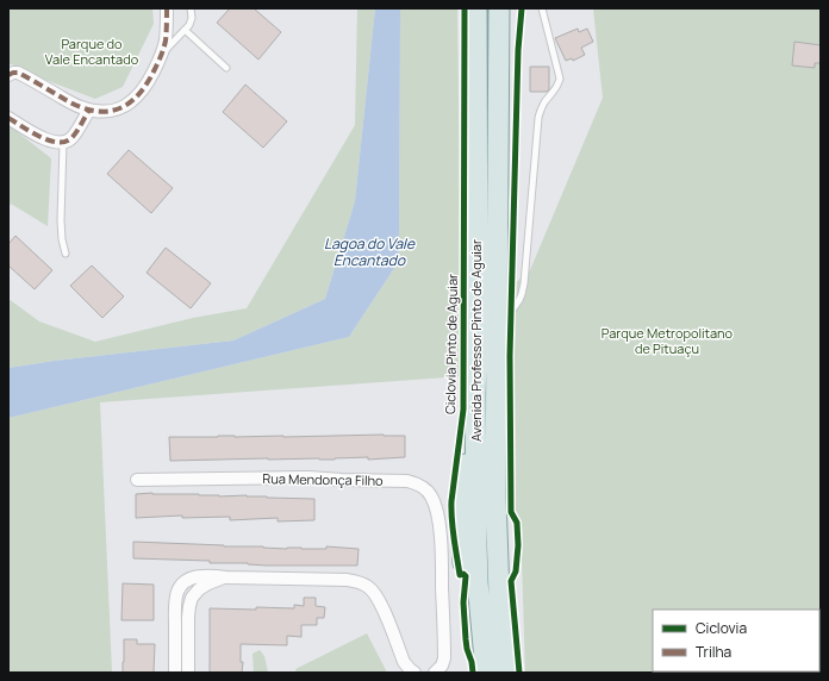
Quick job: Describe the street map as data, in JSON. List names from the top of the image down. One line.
{"streets":{"main road":["Avenida Professor Pinto de Aguiar"],"street":["Rua Mendonça Filho"],"cycle path":["Ciclovia Pinto de Aguiar"]},"water":["Lagoa do Vale Encantado"],"parks":["Parque do Vale Encantado","Parque Metropolitano de Pituaçu"],"legend":["Ciclovia","Trilha"]}
